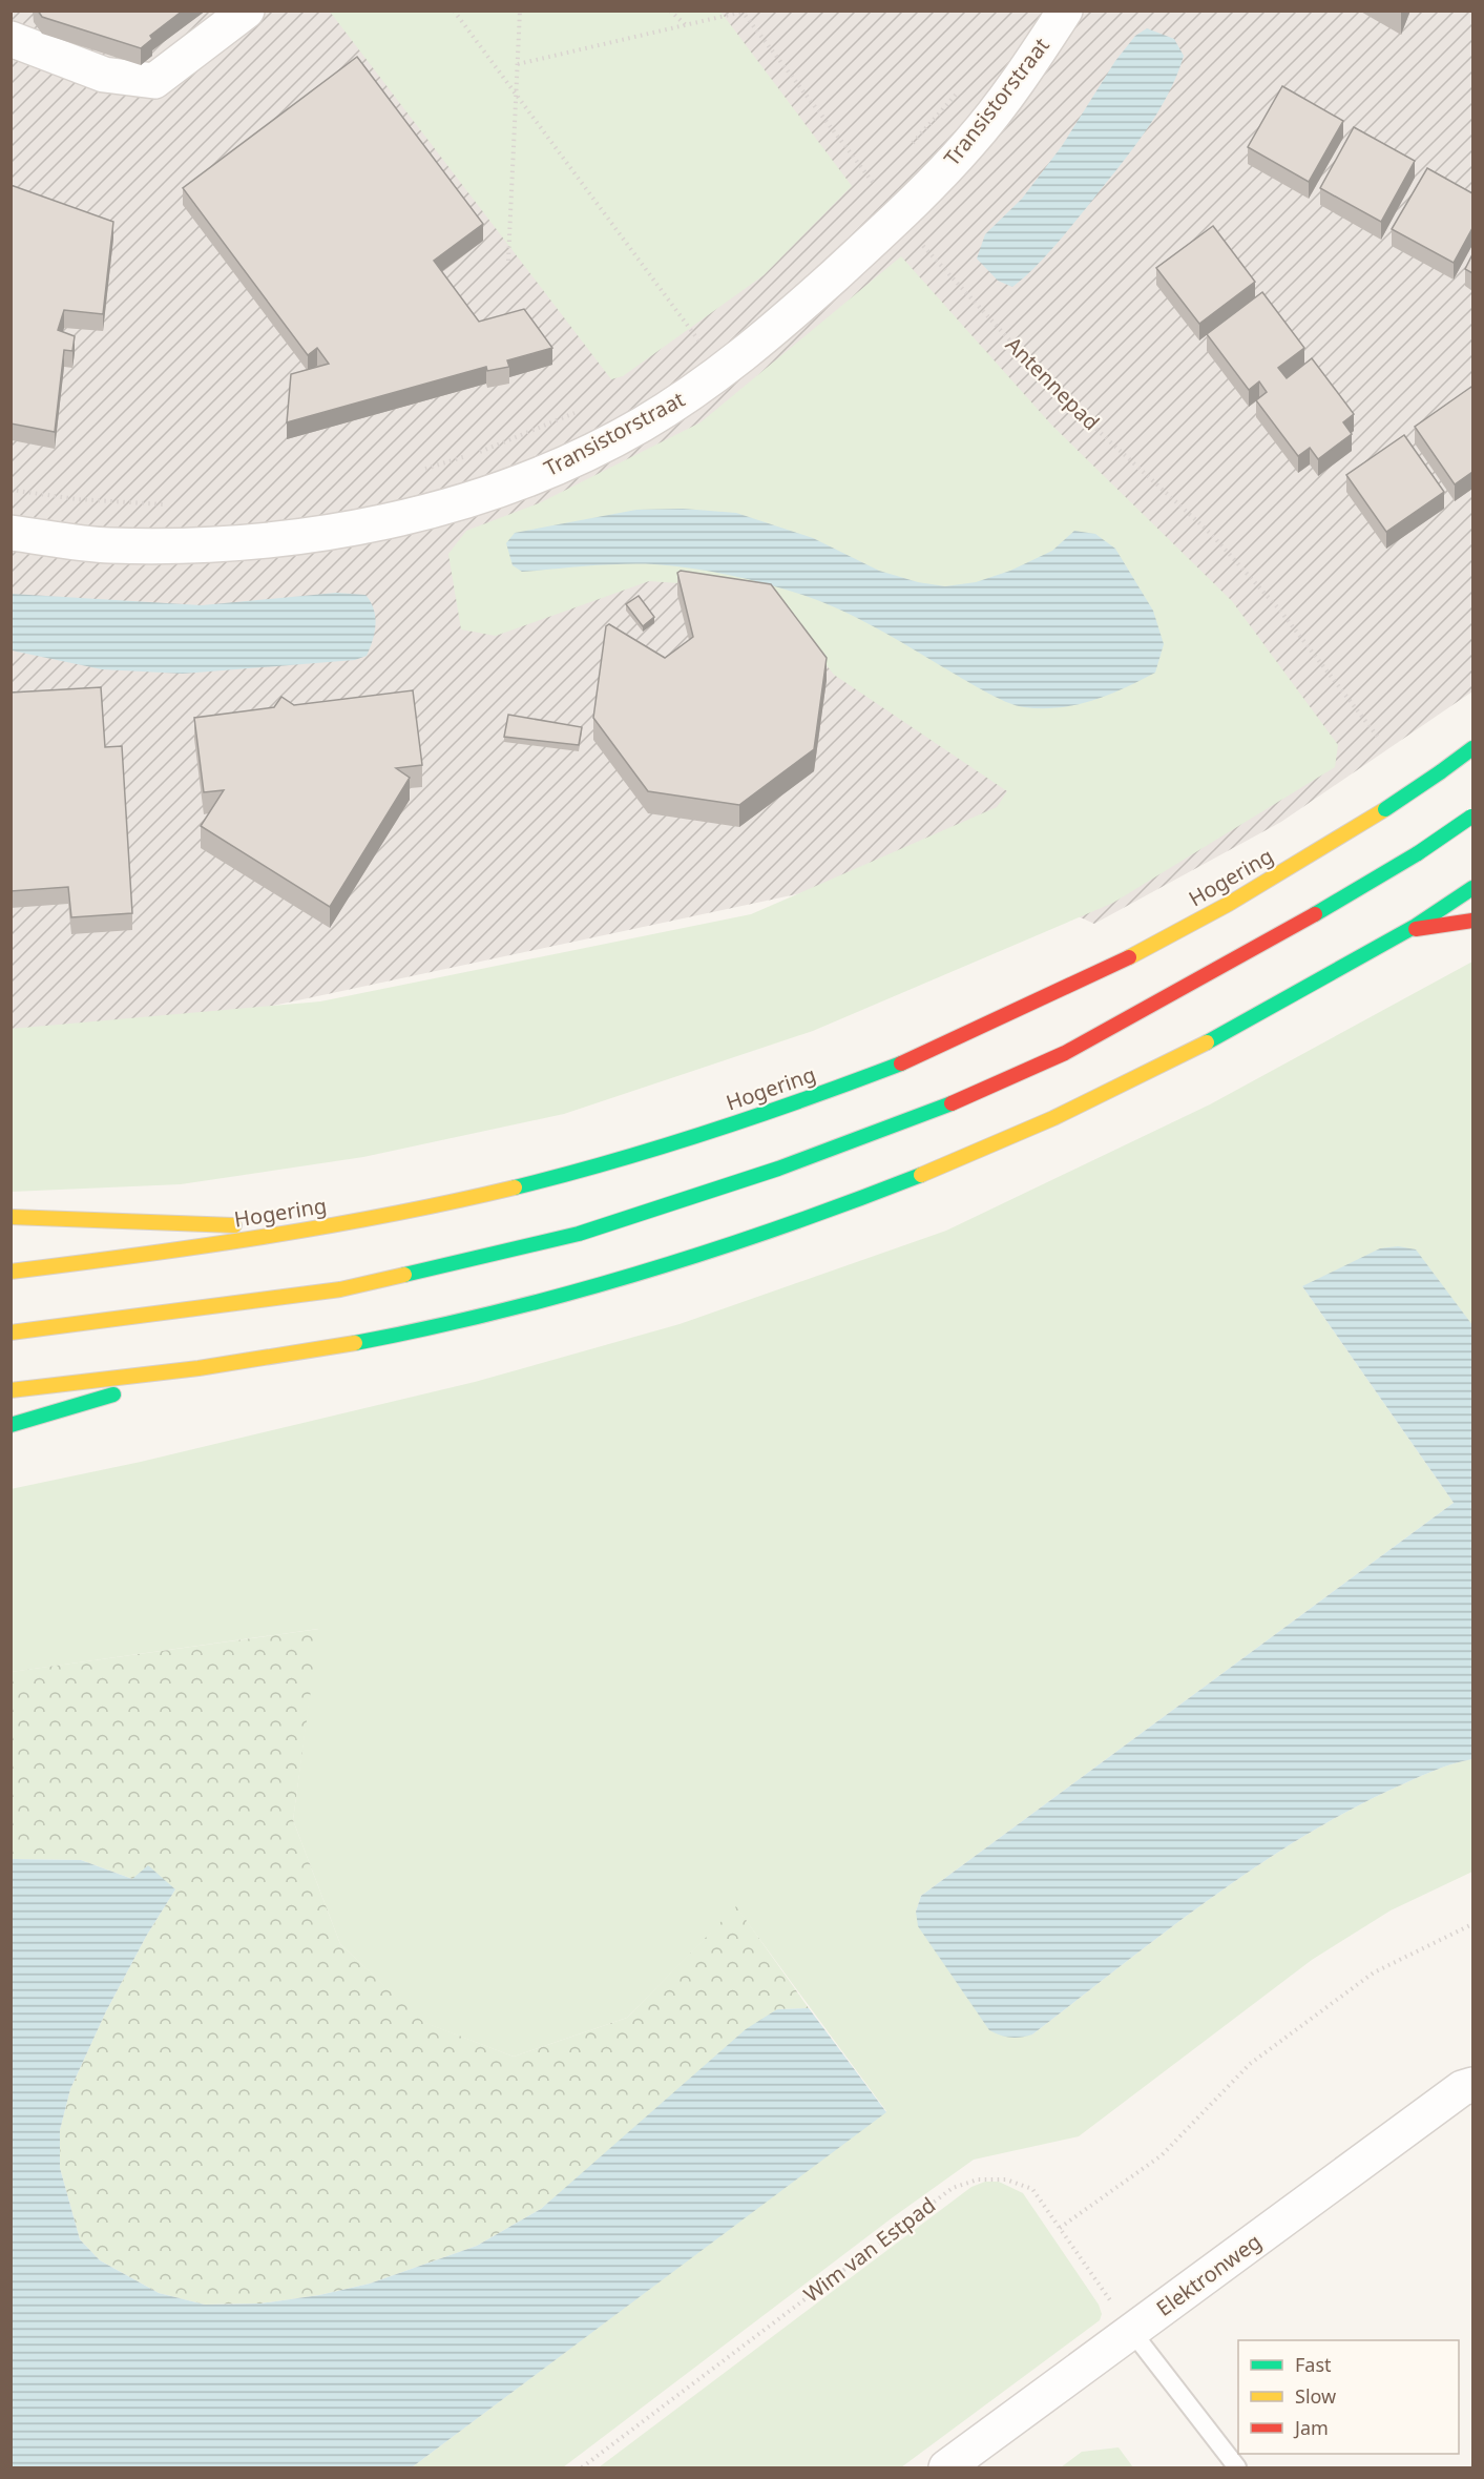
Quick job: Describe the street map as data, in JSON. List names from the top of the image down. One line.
{"streets":{"highway":["Hogering"],"street":["Transistorstraat","Elektronweg"],"path":["Antennepad","Wim van Estpad"]},"crossings":[["Transistorstraat","Antennepad"],["Wim van Estpad","Elektronweg"]],"legend":["Fast","Slow","Jam"]}
